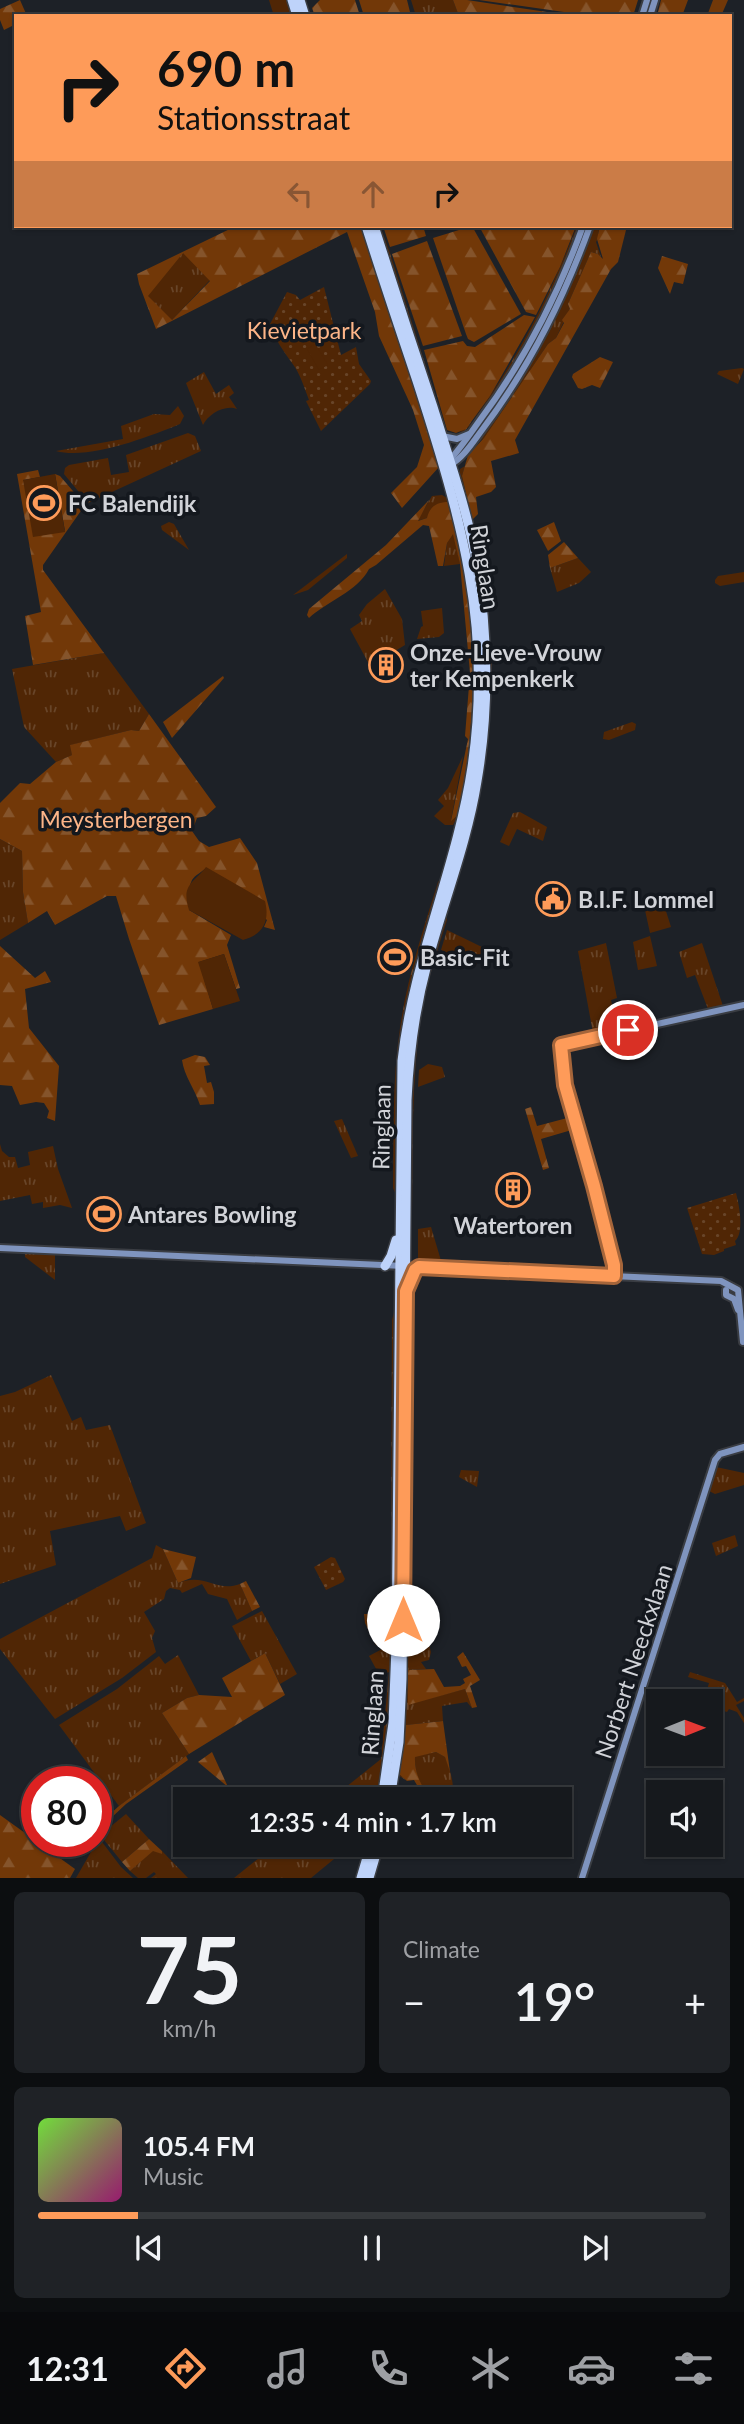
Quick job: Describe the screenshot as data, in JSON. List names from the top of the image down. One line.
{"streets":{"highway":["Ringlaan"],"main road":["Norbert Neeckxlaan"]},"parks":["Kievietpark","Meysterbergen"],"places":{"sports":["FC Balendijk","Basic-Fit","Antares Bowling"],"building":["Onze-Lieve-Vrouw ter Kempenkerk","Watertoren"],"public building":["B.I.F. Lommel"]},"north":"right","page":{"turn":["690 m","Stationsstraat"],"limit":"80","trip":"12:35 · 4 min · 1.7 km","tile":[["75","km/h"],"Climate"],"heat":["−","19°","+"],"song":["105.4 FM","Music"],"tabs":"12:31"}}
